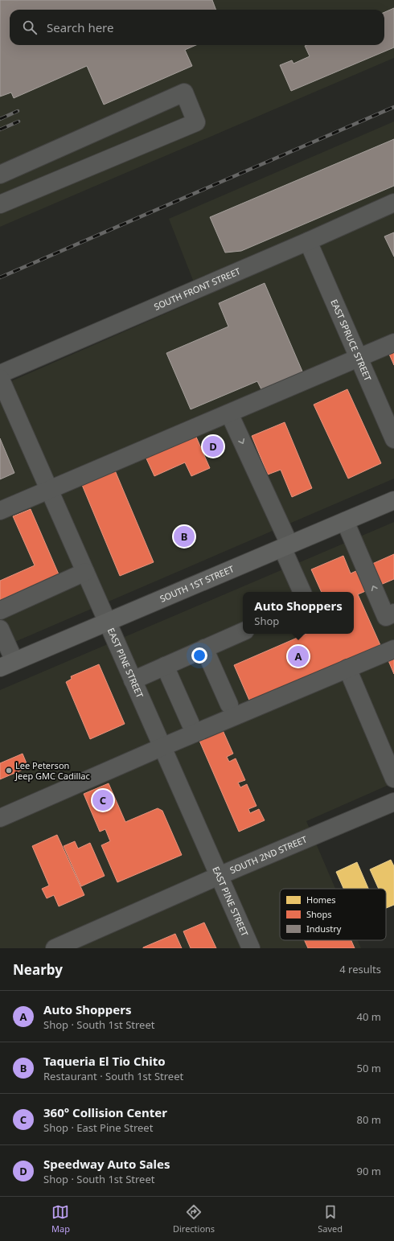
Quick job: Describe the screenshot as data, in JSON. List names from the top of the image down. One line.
{"streets":{"main road":["SOUTH 1ST STREET"],"street":["SOUTH FRONT STREET","EAST SPRUCE STREET","EAST PINE STREET","SOUTH 2ND STREET"]},"crossings":[["SOUTH FRONT STREET","EAST SPRUCE STREET"],["SOUTH 1ST STREET","EAST PINE STREET"],["EAST PINE STREET","SOUTH 2ND STREET"]],"places":["Lee Peterson Jeep GMC Cadillac"],"legend":["Homes","Shops","Industry"],"page":{"search":"Search here","pins":["D","B","A","C"],"popup":["Auto Shoppers","Shop"],"heading":["Nearby","4 results"],"list":[{"mark":"A","name":"Auto Shoppers","note":"Shop · South 1st Street","value":"40 m"},{"mark":"B","name":"Taqueria El Tio Chito","note":"Restaurant · South 1st Street","value":"50 m"},{"mark":"C","name":"360° Collision Center","note":"Shop · East Pine Street","value":"80 m"},{"mark":"D","name":"Speedway Auto Sales","note":"Shop · South 1st Street","value":"90 m"}],"nav":["Map","Directions","Saved"]}}
